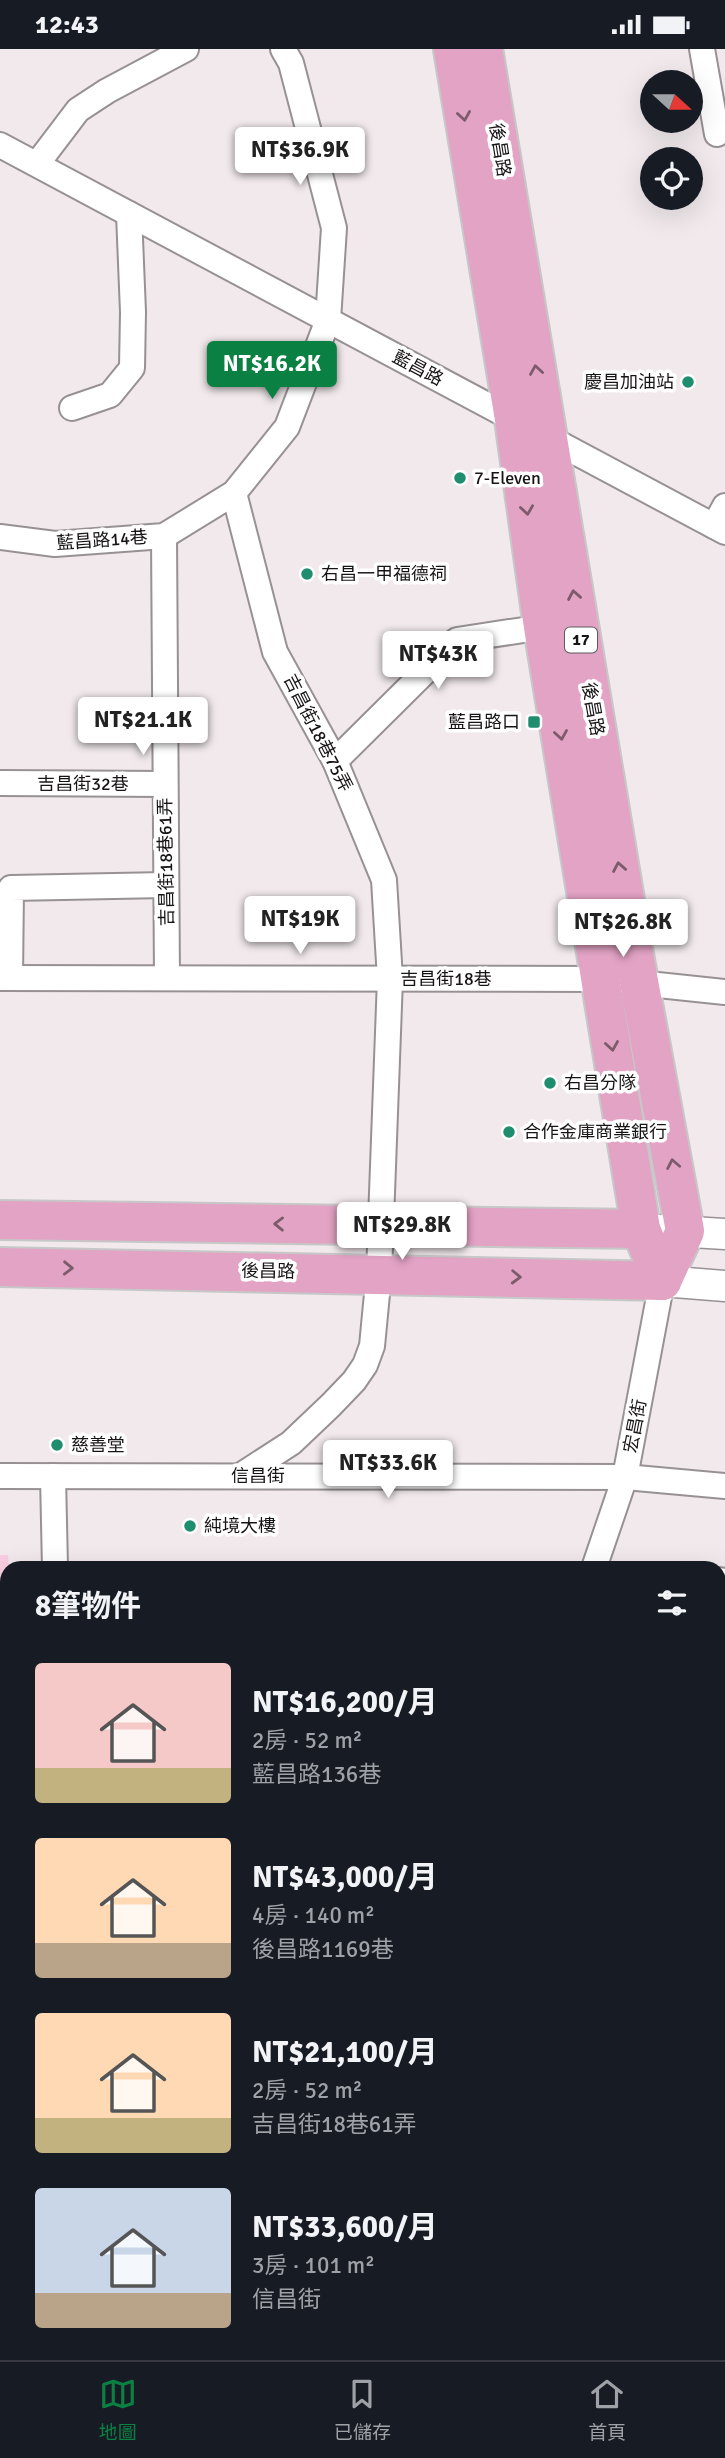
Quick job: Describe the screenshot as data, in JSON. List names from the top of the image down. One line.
{"streets":{"main road":["後昌路","17"],"street":["藍昌路","藍昌路14巷","吉昌街18巷75弄","吉昌街32巷","吉昌街18巷61弄","吉昌街18巷","宏昌街","信昌街"]},"crossings":[["後昌路","藍昌路"],["後昌路","吉昌街18巷75弄"],["後昌路","吉昌街18巷"],["後昌路","宏昌街"],["藍昌路","藍昌路14巷"],["藍昌路14巷","吉昌街18巷75弄"],["藍昌路14巷","吉昌街18巷61弄"],["吉昌街18巷75弄","吉昌街18巷"],["吉昌街18巷75弄","信昌街"],["吉昌街32巷","吉昌街18巷61弄"],["吉昌街18巷61弄","吉昌街18巷"],["宏昌街","信昌街"]],"places":{"other":["慶昌加油站","7-Eleven","右昌一甲福德祠","右昌分隊","合作金庫商業銀行","慈善堂","純境大樓"],"transit":["藍昌路口"]},"north":"right","page":{"status":"12:43","price":["NT$36.9K","NT$16.2K","NT$43K","NT$21.1K","NT$19K","NT$26.8K","NT$29.8K","NT$33.6K"],"heading":"8筆物件","list":[{"name":"NT$16,200/月","note":"2房 · 52 m² · 藍昌路136巷"},{"name":"NT$43,000/月","note":"4房 · 140 m² · 後昌路1169巷"},{"name":"NT$21,100/月","note":"2房 · 52 m² · 吉昌街18巷61弄"},{"name":"NT$33,600/月","note":"3房 · 101 m² · 信昌街"}],"tabs":["地圖","已儲存","首頁"]}}
